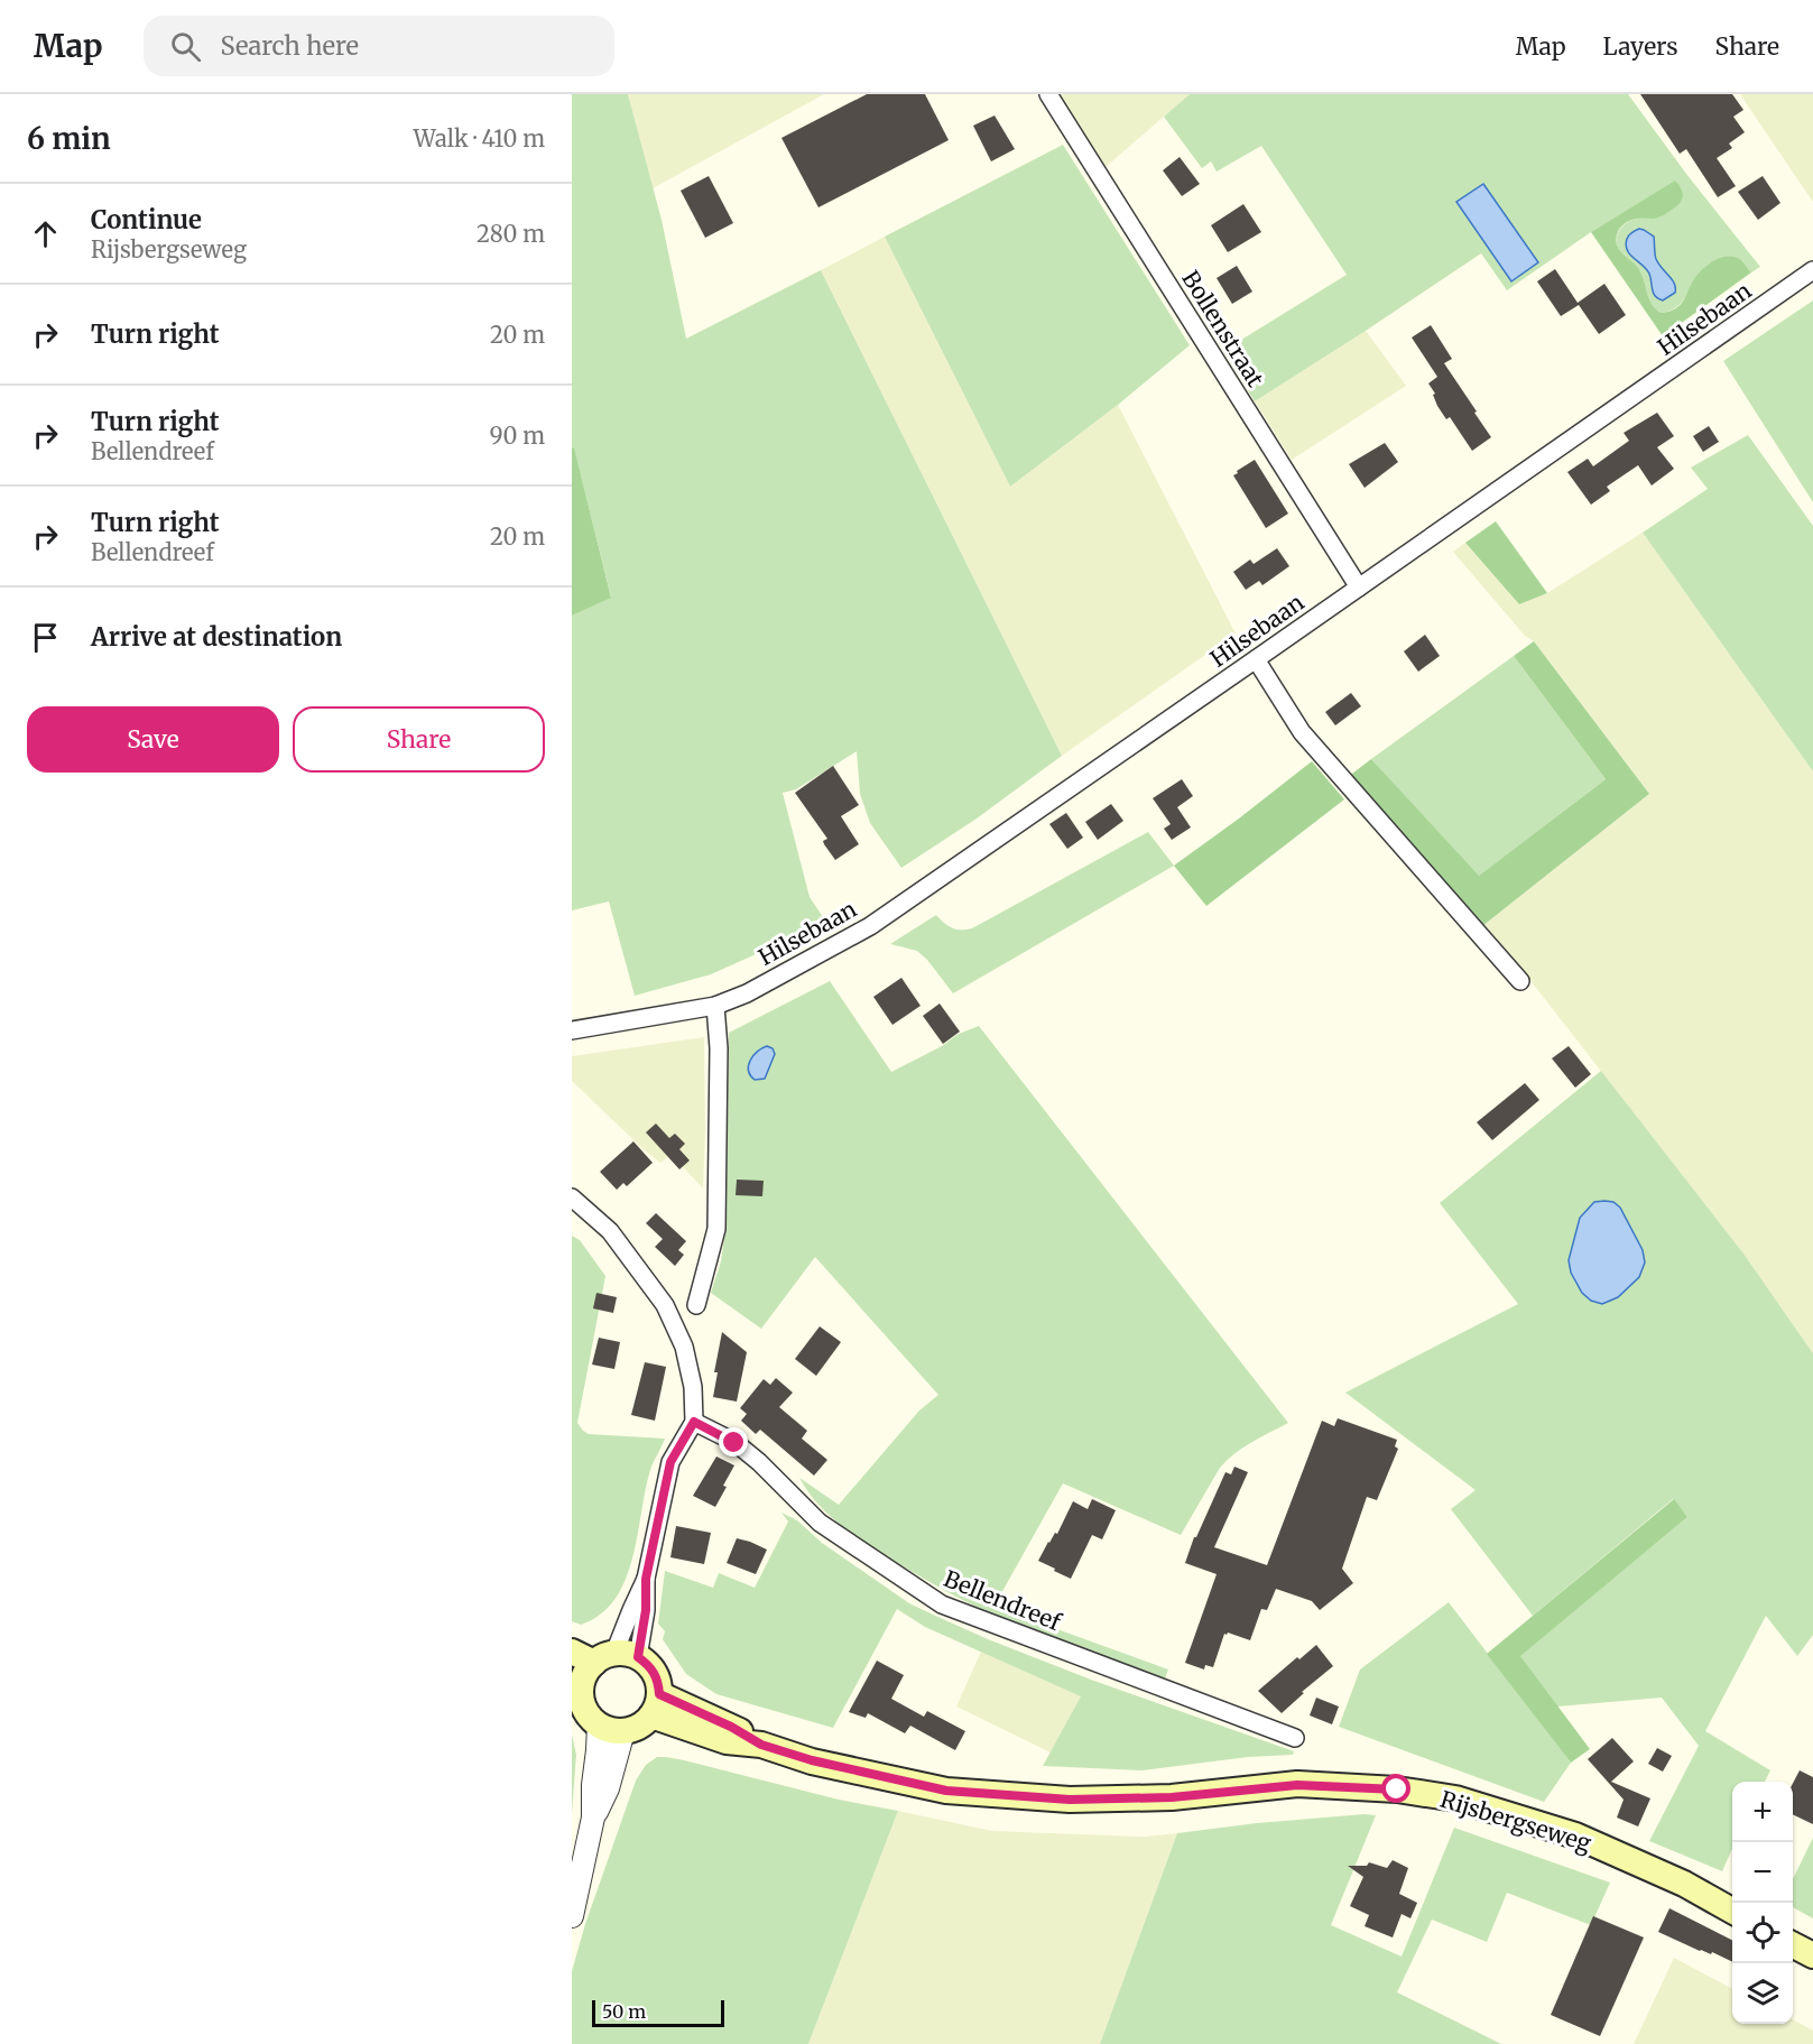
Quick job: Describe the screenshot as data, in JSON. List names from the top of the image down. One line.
{"streets":{"main road":["Rijsbergseweg"],"street":["Hilsebaan","Bollenstraat","Bellendreef"]},"crossings":[["Hilsebaan","Bollenstraat"]],"scale_bar":"50 m","page":{"header":"Map","search":"Search here","nav":["Map","Layers","Share"],"heading":["6 min","Walk · 410 m"],"list":[["Continue","Rijsbergseweg","280 m"],["Turn right","20 m"],["Turn right","Bellendreef","90 m"],["Turn right","Bellendreef","20 m"],"Arrive at destination"],"buttons":["Save","Share"],"map_buttons":["+","−"],"scale":"50 m"}}
